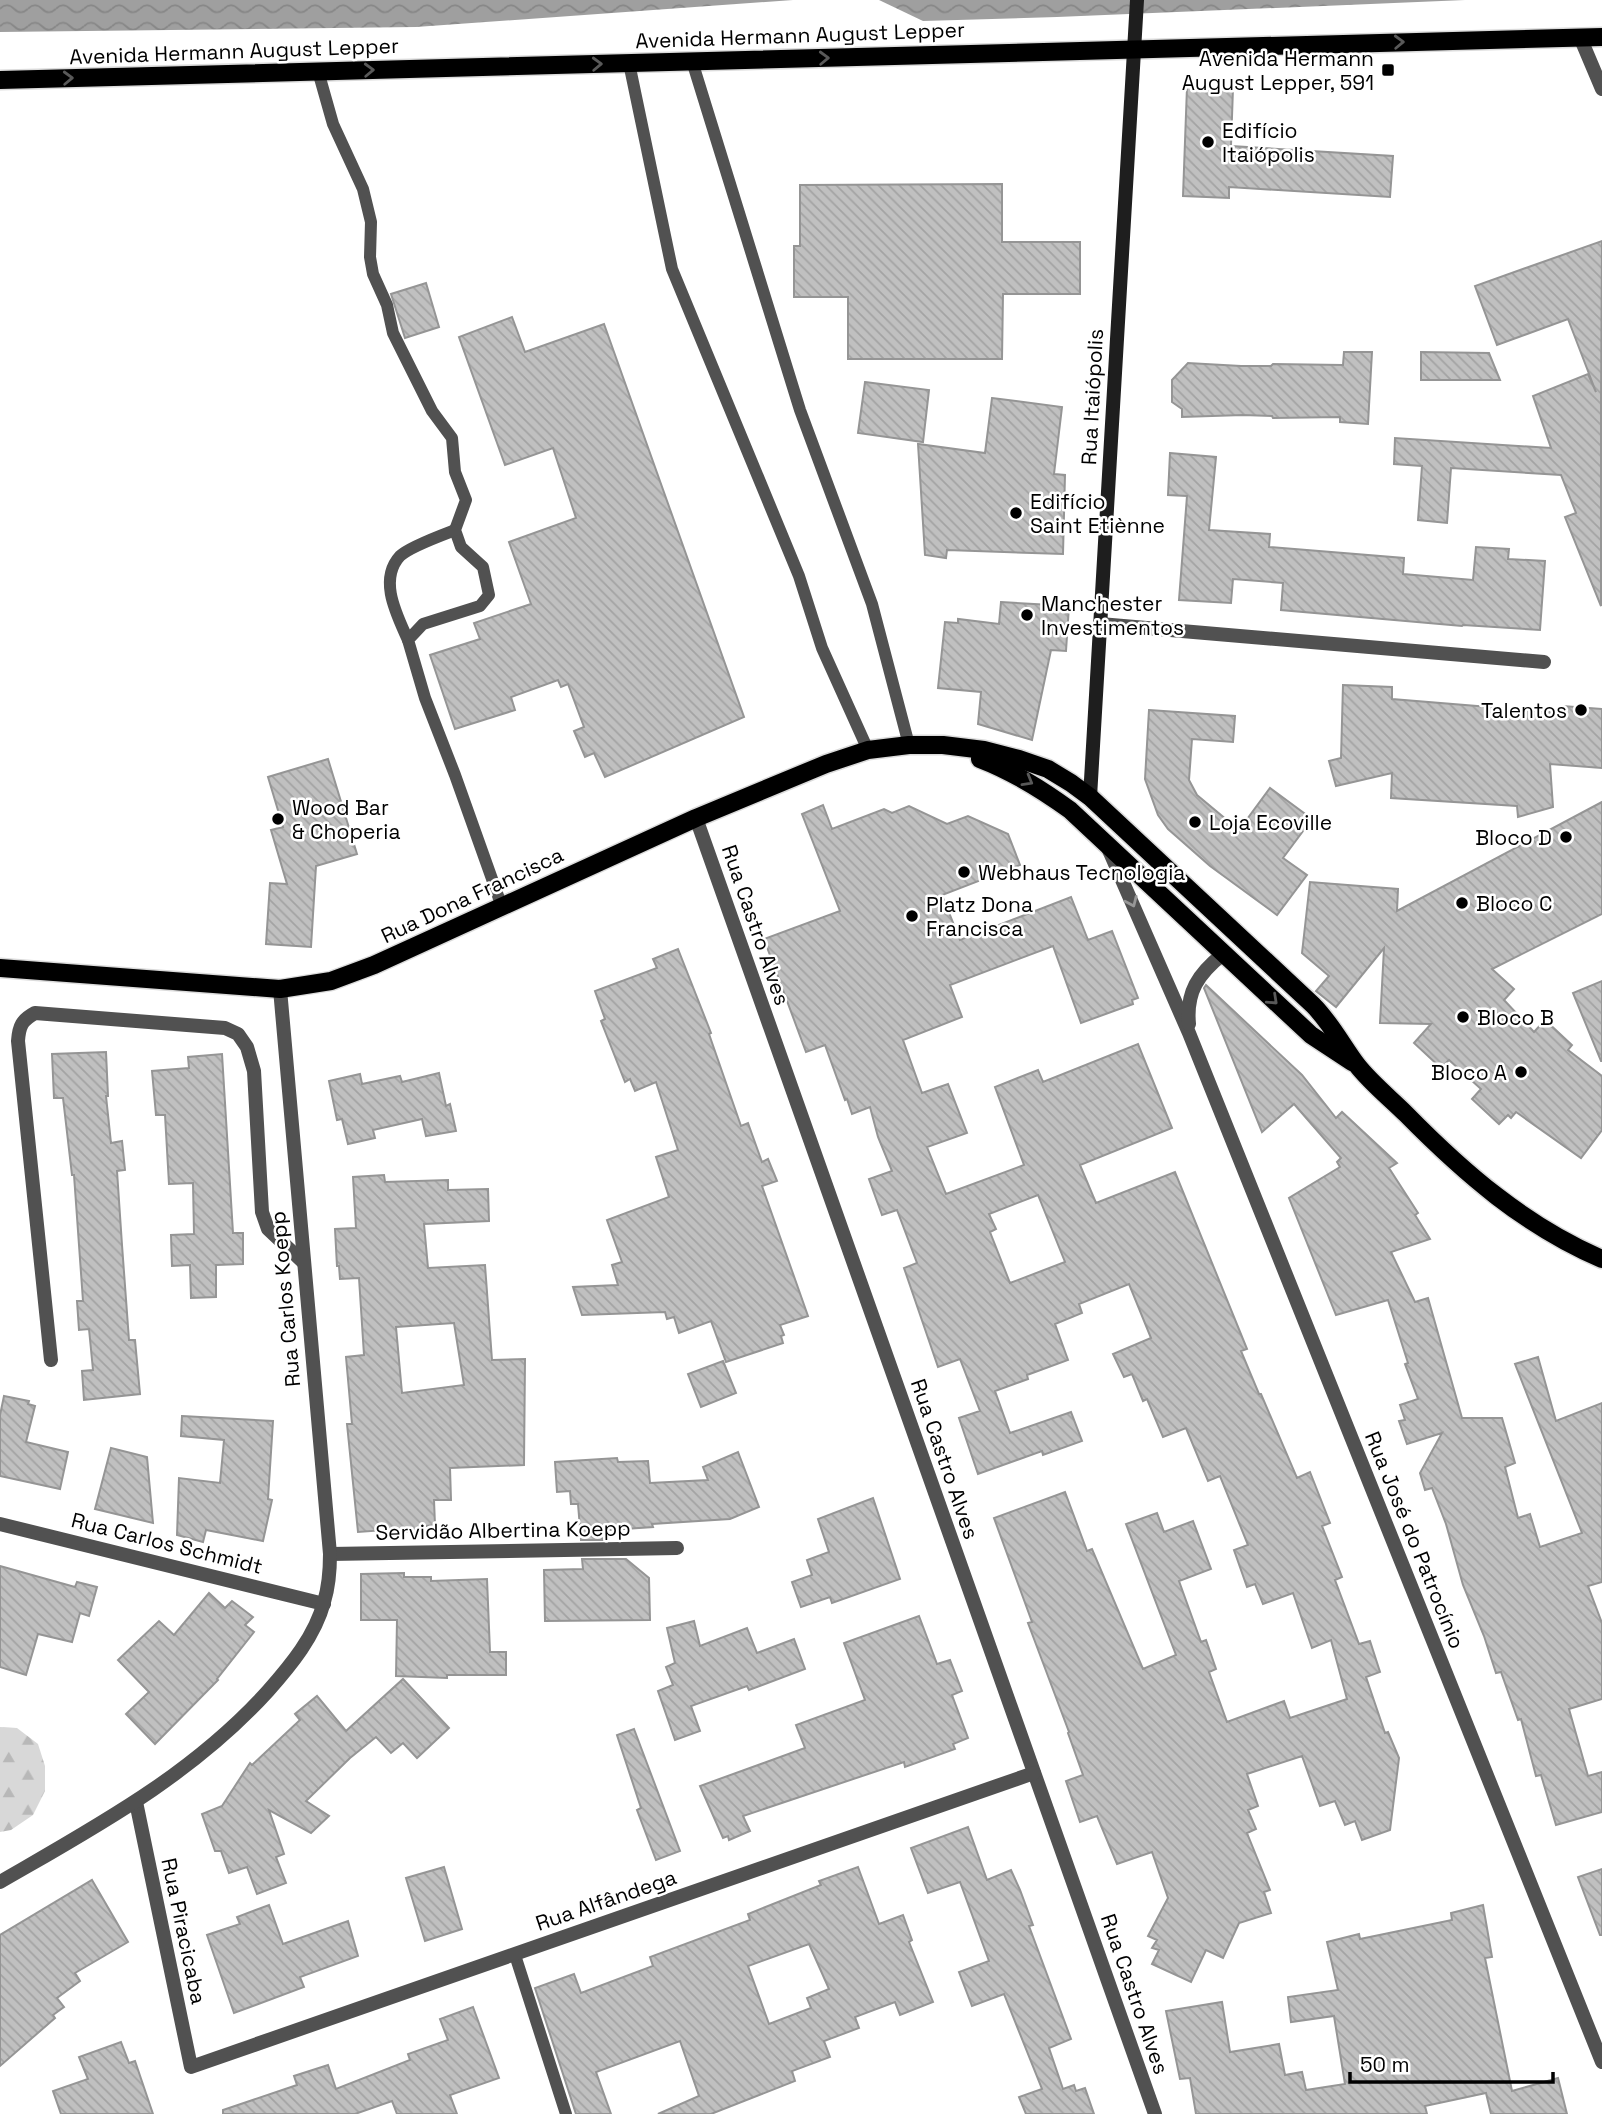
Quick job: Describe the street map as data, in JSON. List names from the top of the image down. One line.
{"streets":{"main road":["Avenida Hermann August Lepper","Rua Itaiópolis","Rua Dona Francisca"],"street":["Rua Castro Alves","Rua Carlos Koepp","Servidão Albertina Koepp","Rua José do Patrocínio","Rua Carlos Schmidt","Rua Alfândega","Rua Piracicaba"]},"crossings":[["Avenida Hermann August Lepper","Rua Itaiópolis"],["Rua Itaiópolis","Rua Dona Francisca"],["Rua Dona Francisca","Rua Castro Alves"],["Rua Dona Francisca","Rua Carlos Koepp"],["Rua Dona Francisca","Rua José do Patrocínio"],["Rua Castro Alves","Rua Alfândega"],["Rua Carlos Koepp","Servidão Albertina Koepp"],["Rua Carlos Koepp","Rua Carlos Schmidt"],["Rua Carlos Koepp","Rua Piracicaba"],["Rua Alfândega","Rua Piracicaba"]],"one_way":["Avenida Hermann August Lepper"],"places":{"transit":["Avenida Hermann August Lepper, 591"],"other":["Edifício Itaiópolis","Edifício Saint Etiènne","Manchester Investimentos","Talentos","Wood Bar & Choperia","Loja Ecoville","Bloco D","Webhaus Tecnologia","Bloco C","Platz Dona Francisca","Bloco B","Bloco A"]},"scale_bar":"50 m"}
